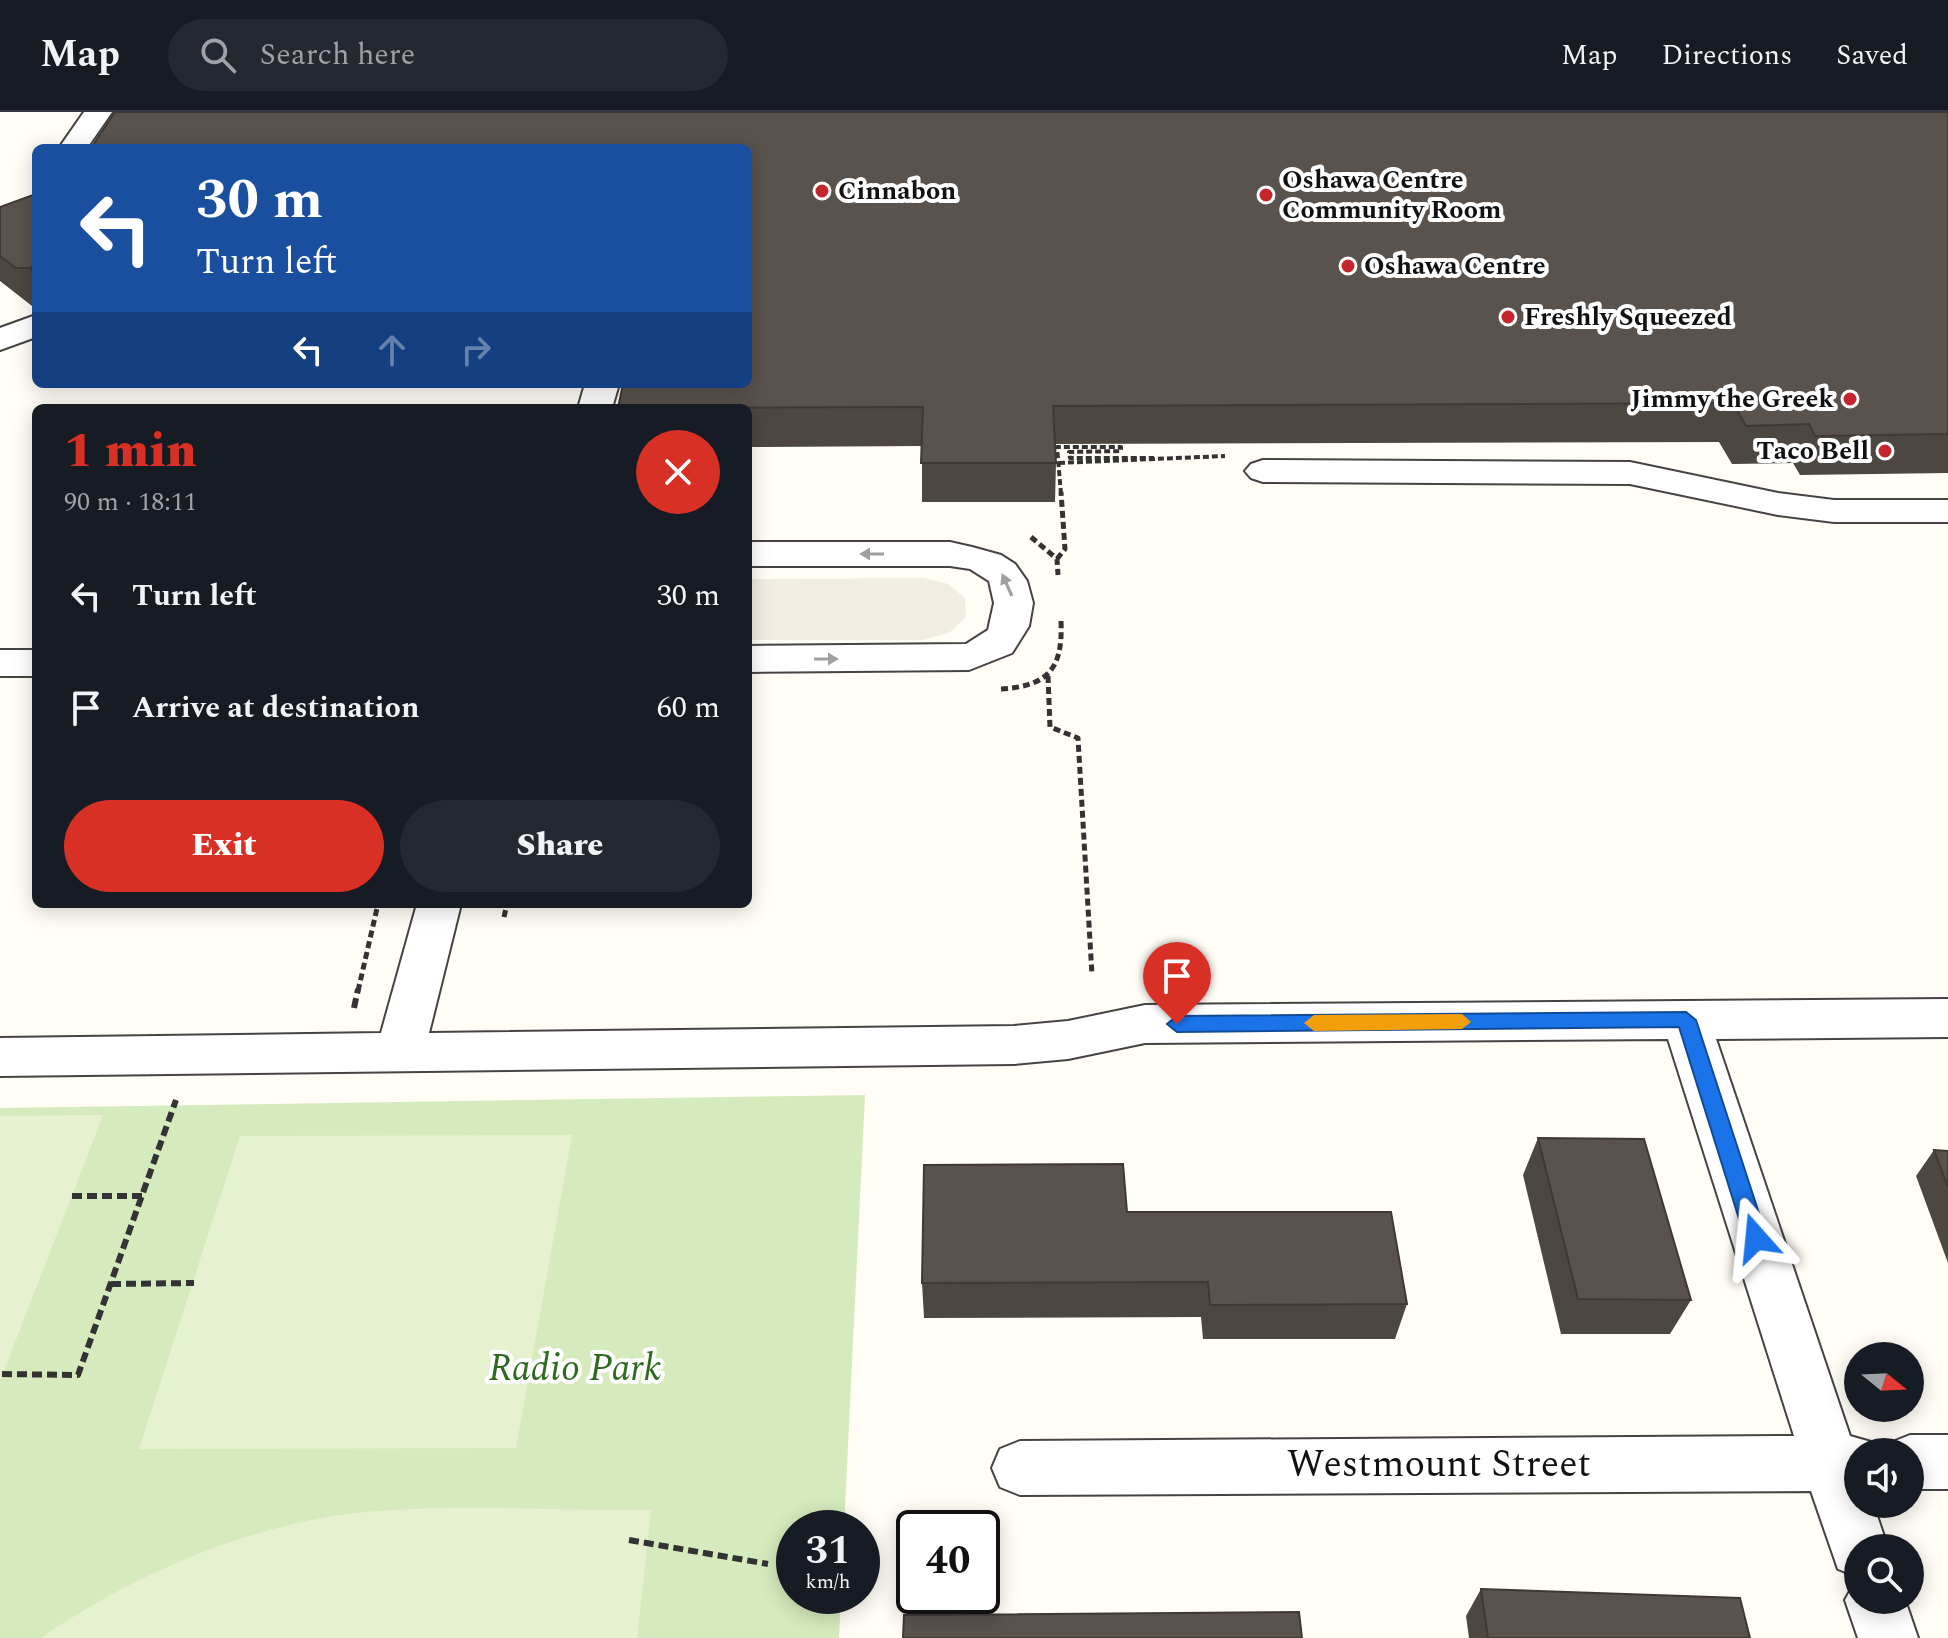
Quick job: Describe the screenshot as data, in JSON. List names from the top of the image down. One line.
{"streets":{"street":["Westmount Street"]},"parks":["Radio Park"],"places":["Cinnabon","Oshawa Centre Community Room","Oshawa Centre","Freshly Squeezed","Jimmy the Greek","Taco Bell"],"north":"right","page":{"header":"Map","search":"Search here","nav":["Map","Directions","Saved"],"turn":["30 m","Turn left"],"heading":["1 min","90 m · 18:11"],"list":[{"name":"Turn left","value":"30 m"},{"name":"Arrive at destination","value":"60 m"}],"buttons":["Exit","Share"],"speed":"31 km/h","limit":"40"}}
